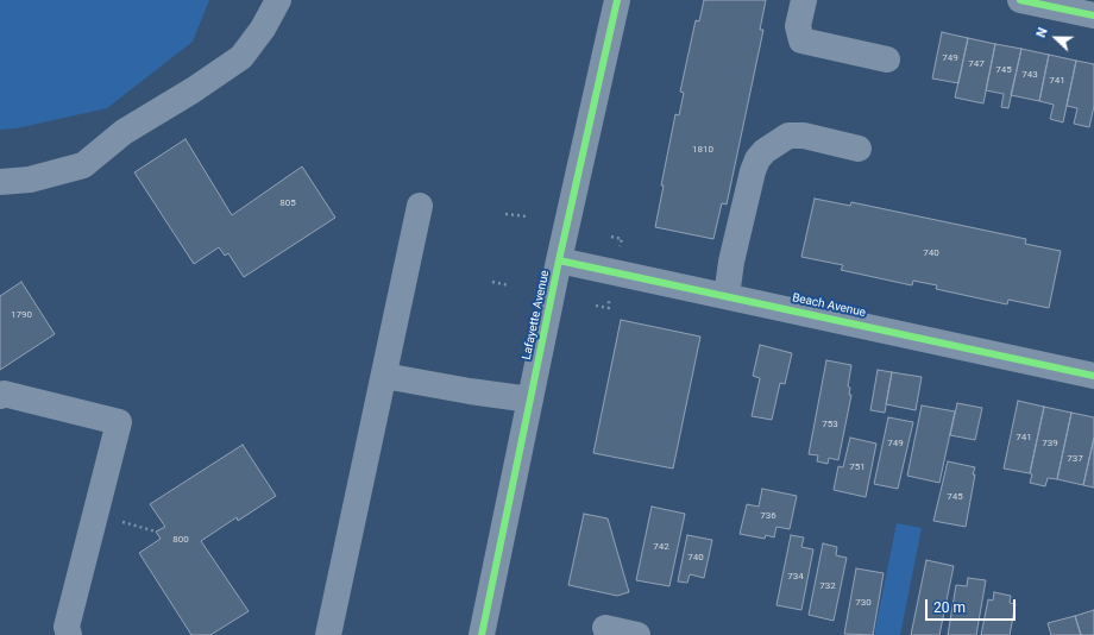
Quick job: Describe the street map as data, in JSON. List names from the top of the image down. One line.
{"streets":{"street":["Beach Avenue","Lafayette Avenue"]},"crossings":[["Beach Avenue","Lafayette Avenue"]],"house_numbers":["749","747","745","743","741","1810","805","740","1790","753","741","749","739","737","751","745","736","800","742","740","734","732","730"],"scale_bar":"20 m","north":"left"}
